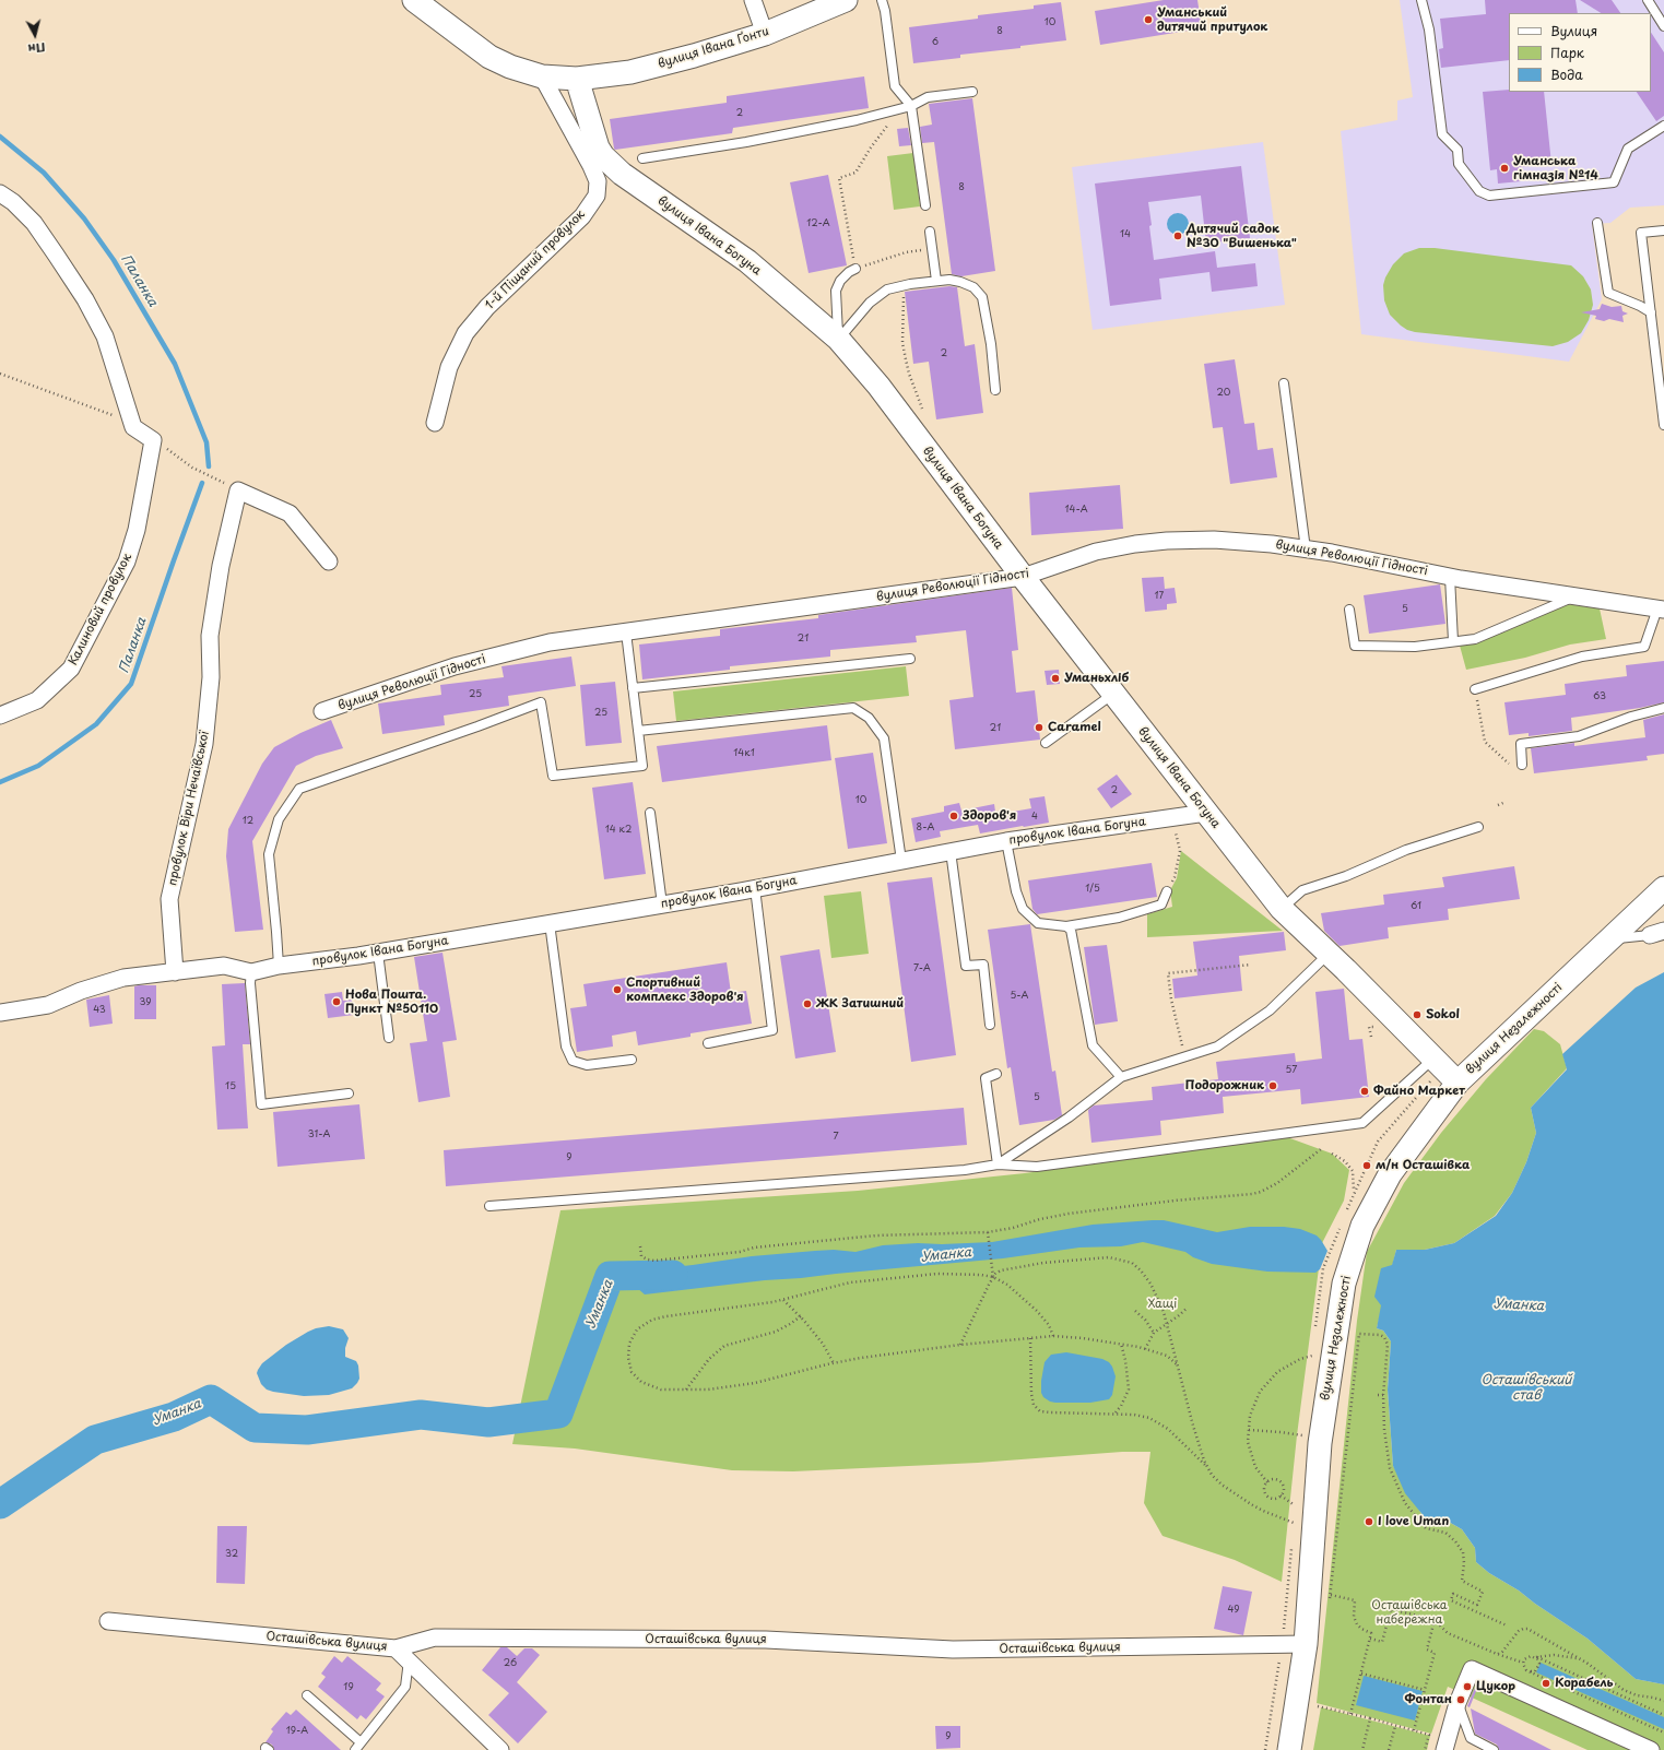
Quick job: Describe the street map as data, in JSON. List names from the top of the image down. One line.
{"streets":{"main road":["вулиця Івана Ґонти","вулиця Івана Богуна","вулиця Незалежності"],"street":["1-й Піщаний провулок","вулиця Революції Гідності","Калиновий провулок","провулок Віри Нечаївської","провулок Івана Богуна","Осташівська вулиця"]},"crossings":[["вулиця Івана Ґонти","вулиця Івана Богуна"],["вулиця Івана Богуна","вулиця Революції Гідності"],["вулиця Івана Богуна","провулок Івана Богуна"],["вулиця Івана Богуна","вулиця Незалежності"],["вулиця Незалежності","Осташівська вулиця"]],"water":["Паланка","Уманка","Осташівський став"],"parks":["Хащі","Осташівська набережна"],"places":["Уманський дитячий притулок","Уманська гімназія №14","Дитячий садок №30 \"Вишенька\"","Уманьхліб","Caramel","Здоров'я","Спортивний комплекс Здоров'я","Нова Пошта. Пункт №50110","ЖК Затишний","Sokol","Подорожник","Файно Маркет","м/н Осташівка","I love Uman","Корабель","Цукор","Фонтан"],"house_numbers":["10","8","6","2","8","12-А","14","2","20","14-А","17","5","21","25","63","25","21","14к1","2","10","4","12","8-А","14 к2","1/5","61","7-А","5-А","39","43","57","15","5","31-А","7","9","32","49","26","19","19-А","9"],"legend":["Вулиця","Парк","Вода"],"north":"bottom"}
